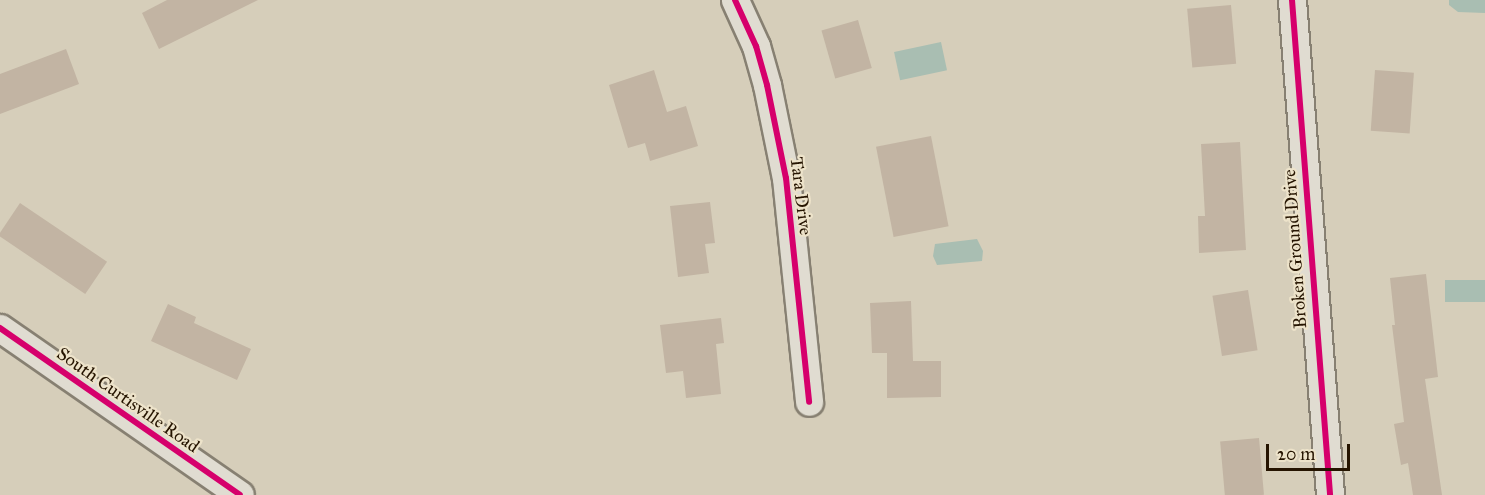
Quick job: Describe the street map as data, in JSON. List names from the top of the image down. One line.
{"streets":{"street":["Tara Drive","Broken Ground Drive","South Curtisville Road"]},"scale_bar":"20 m"}
